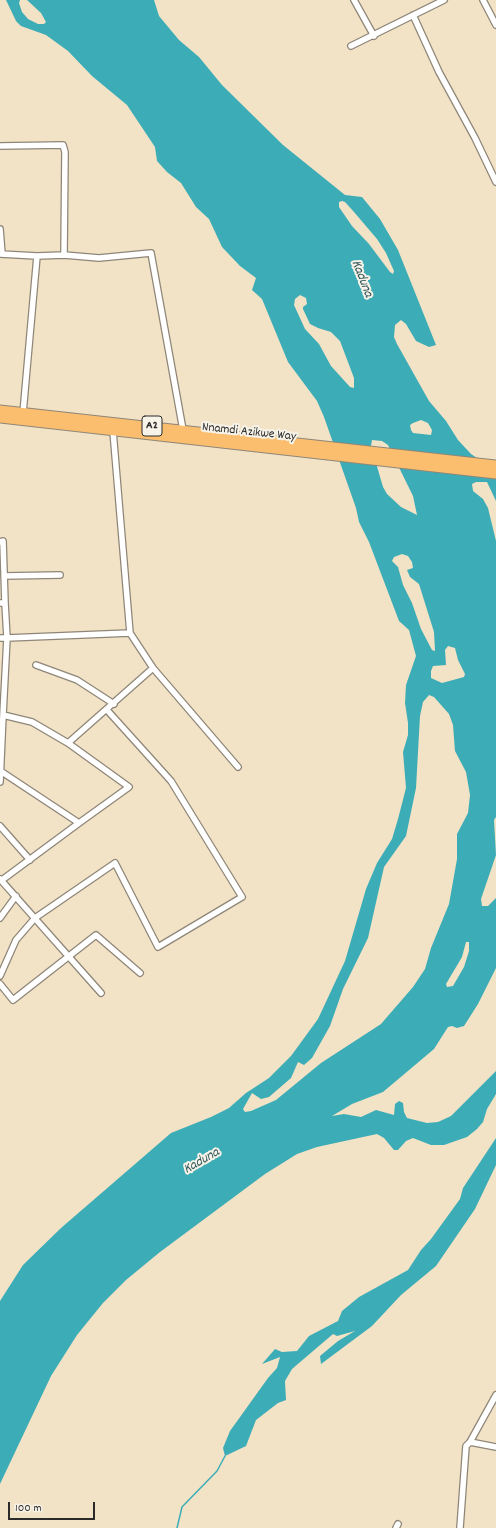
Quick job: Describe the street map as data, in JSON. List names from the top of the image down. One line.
{"streets":{"highway":["A2","Nnamdi Azikwe Way"]},"water":["Kaduna"],"scale_bar":"100 m"}
